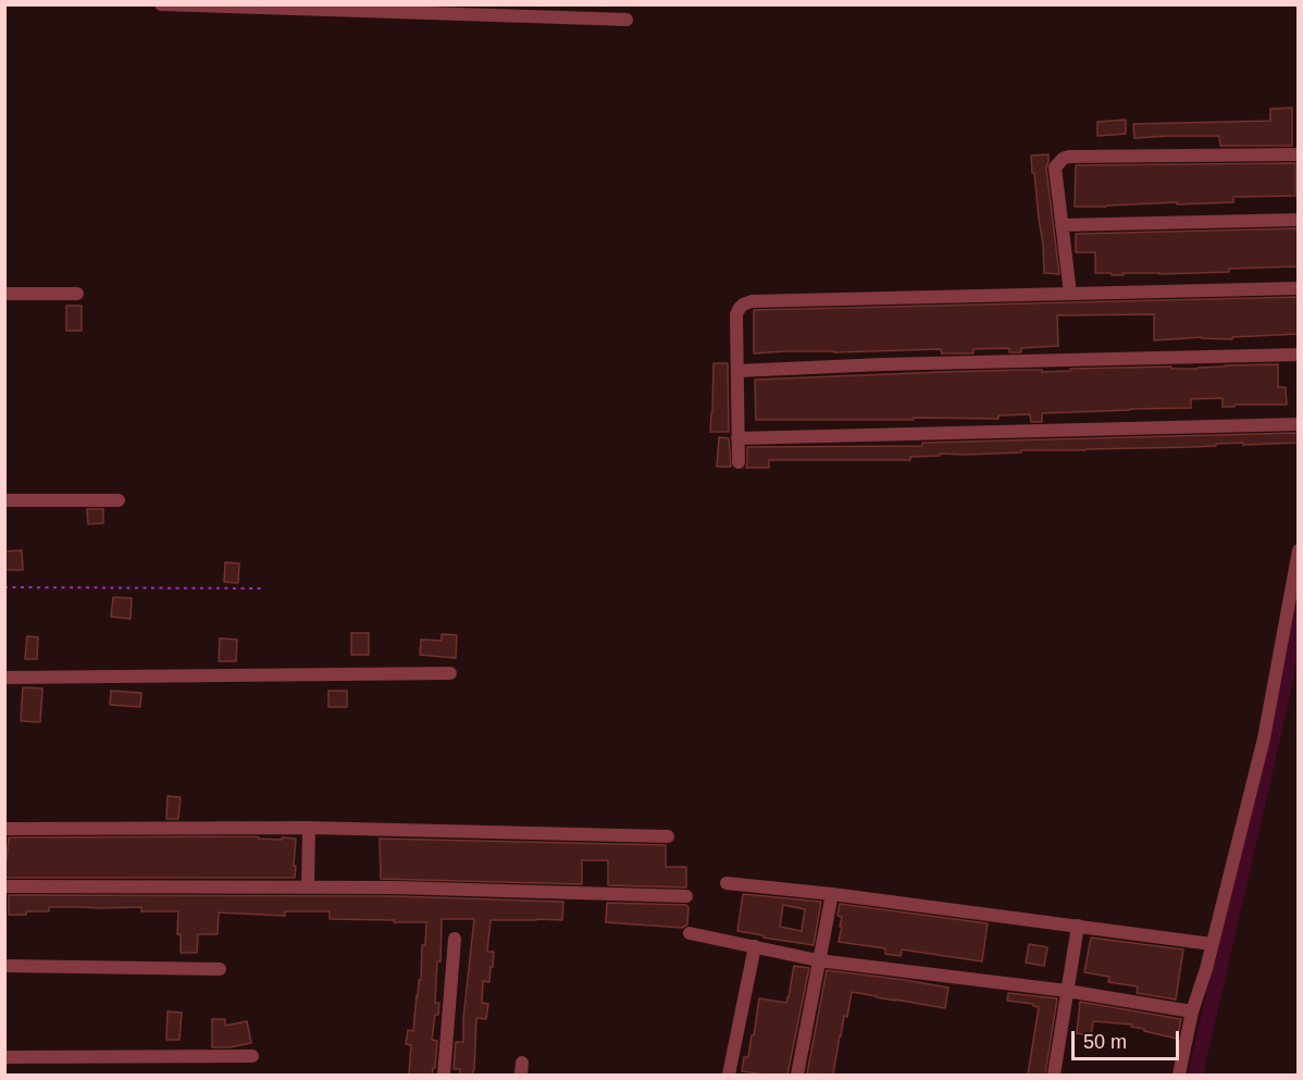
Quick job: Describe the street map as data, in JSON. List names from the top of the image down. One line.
{"scale_bar":"50 m"}
